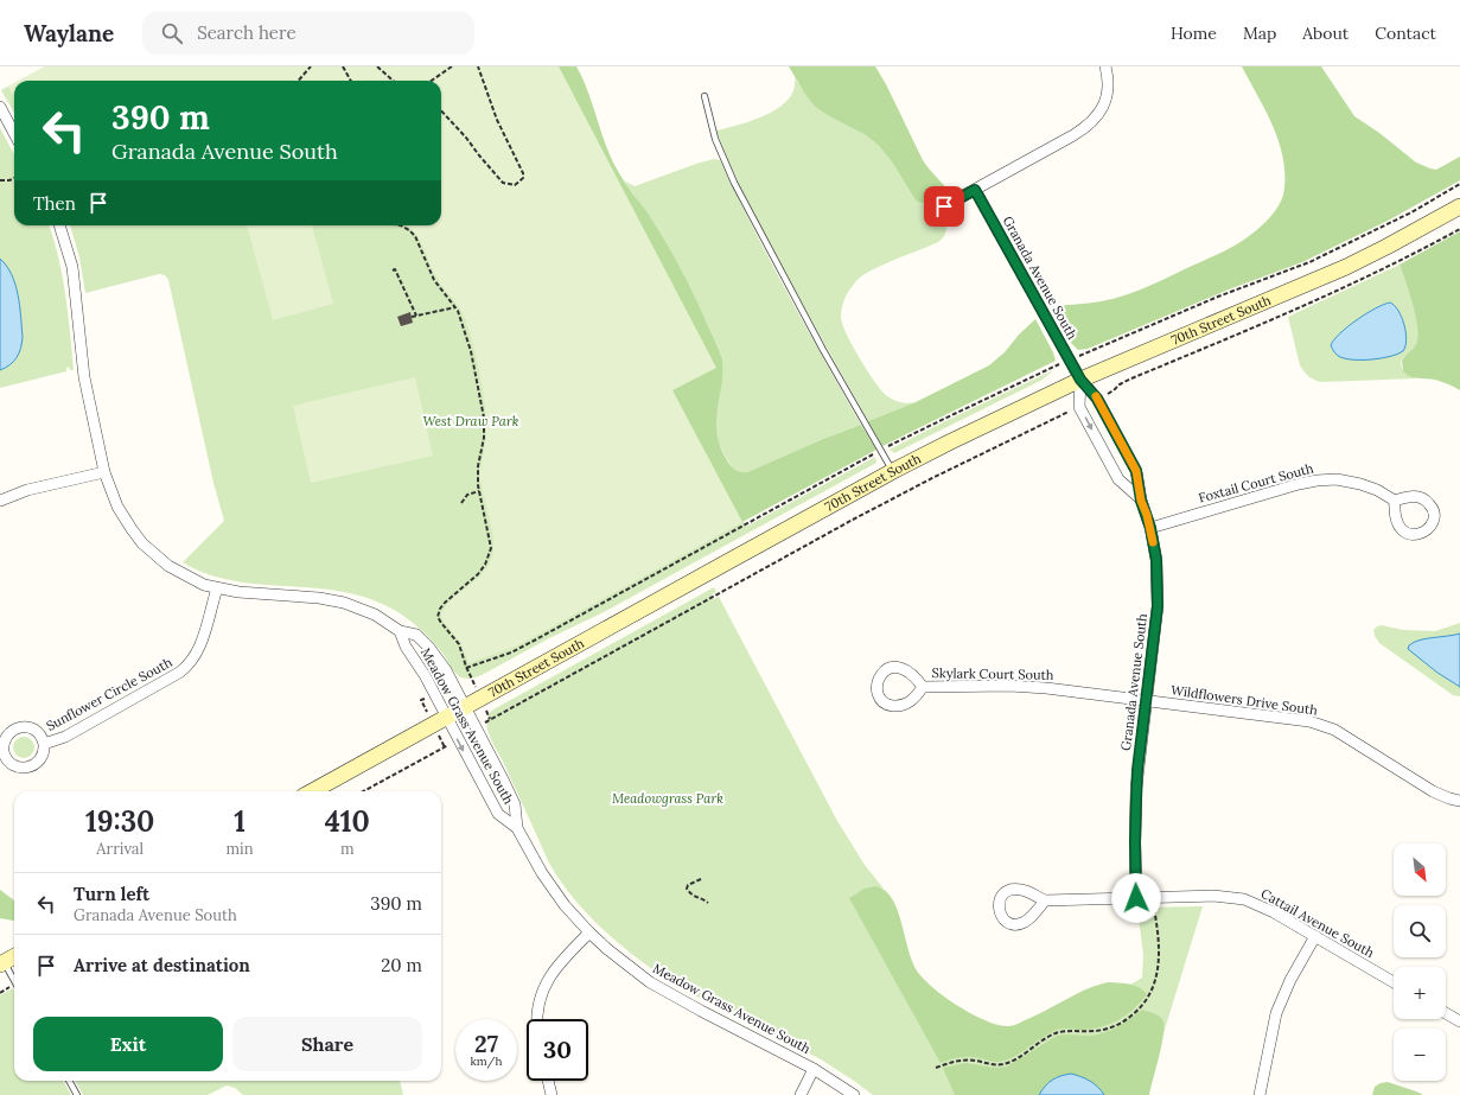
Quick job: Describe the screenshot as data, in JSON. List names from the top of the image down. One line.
{"streets":{"main road":["70th Street South"],"street":["Granada Avenue South","Foxtail Court South","Skylark Court South","Sunflower Circle South","Wildflowers Drive South","Meadow Grass Avenue South","Cattail Avenue South"]},"crossings":[["Granada Avenue South","70th Street South"],["Granada Avenue South","Foxtail Court South"],["Granada Avenue South","Skylark Court South"],["Granada Avenue South","Wildflowers Drive South"],["Granada Avenue South","Cattail Avenue South"],["70th Street South","Meadow Grass Avenue South"],["Skylark Court South","Wildflowers Drive South"],["Sunflower Circle South","Meadow Grass Avenue South"]],"parks":["West Draw Park","Meadowgrass Park"],"north":"bottom right","page":{"header":"Waylane","search":"Search here","nav":["Home","Map","About","Contact"],"turn":["390 m","Granada Avenue South"],"then":"Then","eta":["19:30","Arrival","1","min","410","m"],"map_buttons":["+","−"],"list":[{"name":"Turn left","note":"Granada Avenue South","value":"390 m"},{"name":"Arrive at destination","value":"20 m"}],"buttons":["Exit","Share"],"speed":"27 km/h","limit":"30"}}
